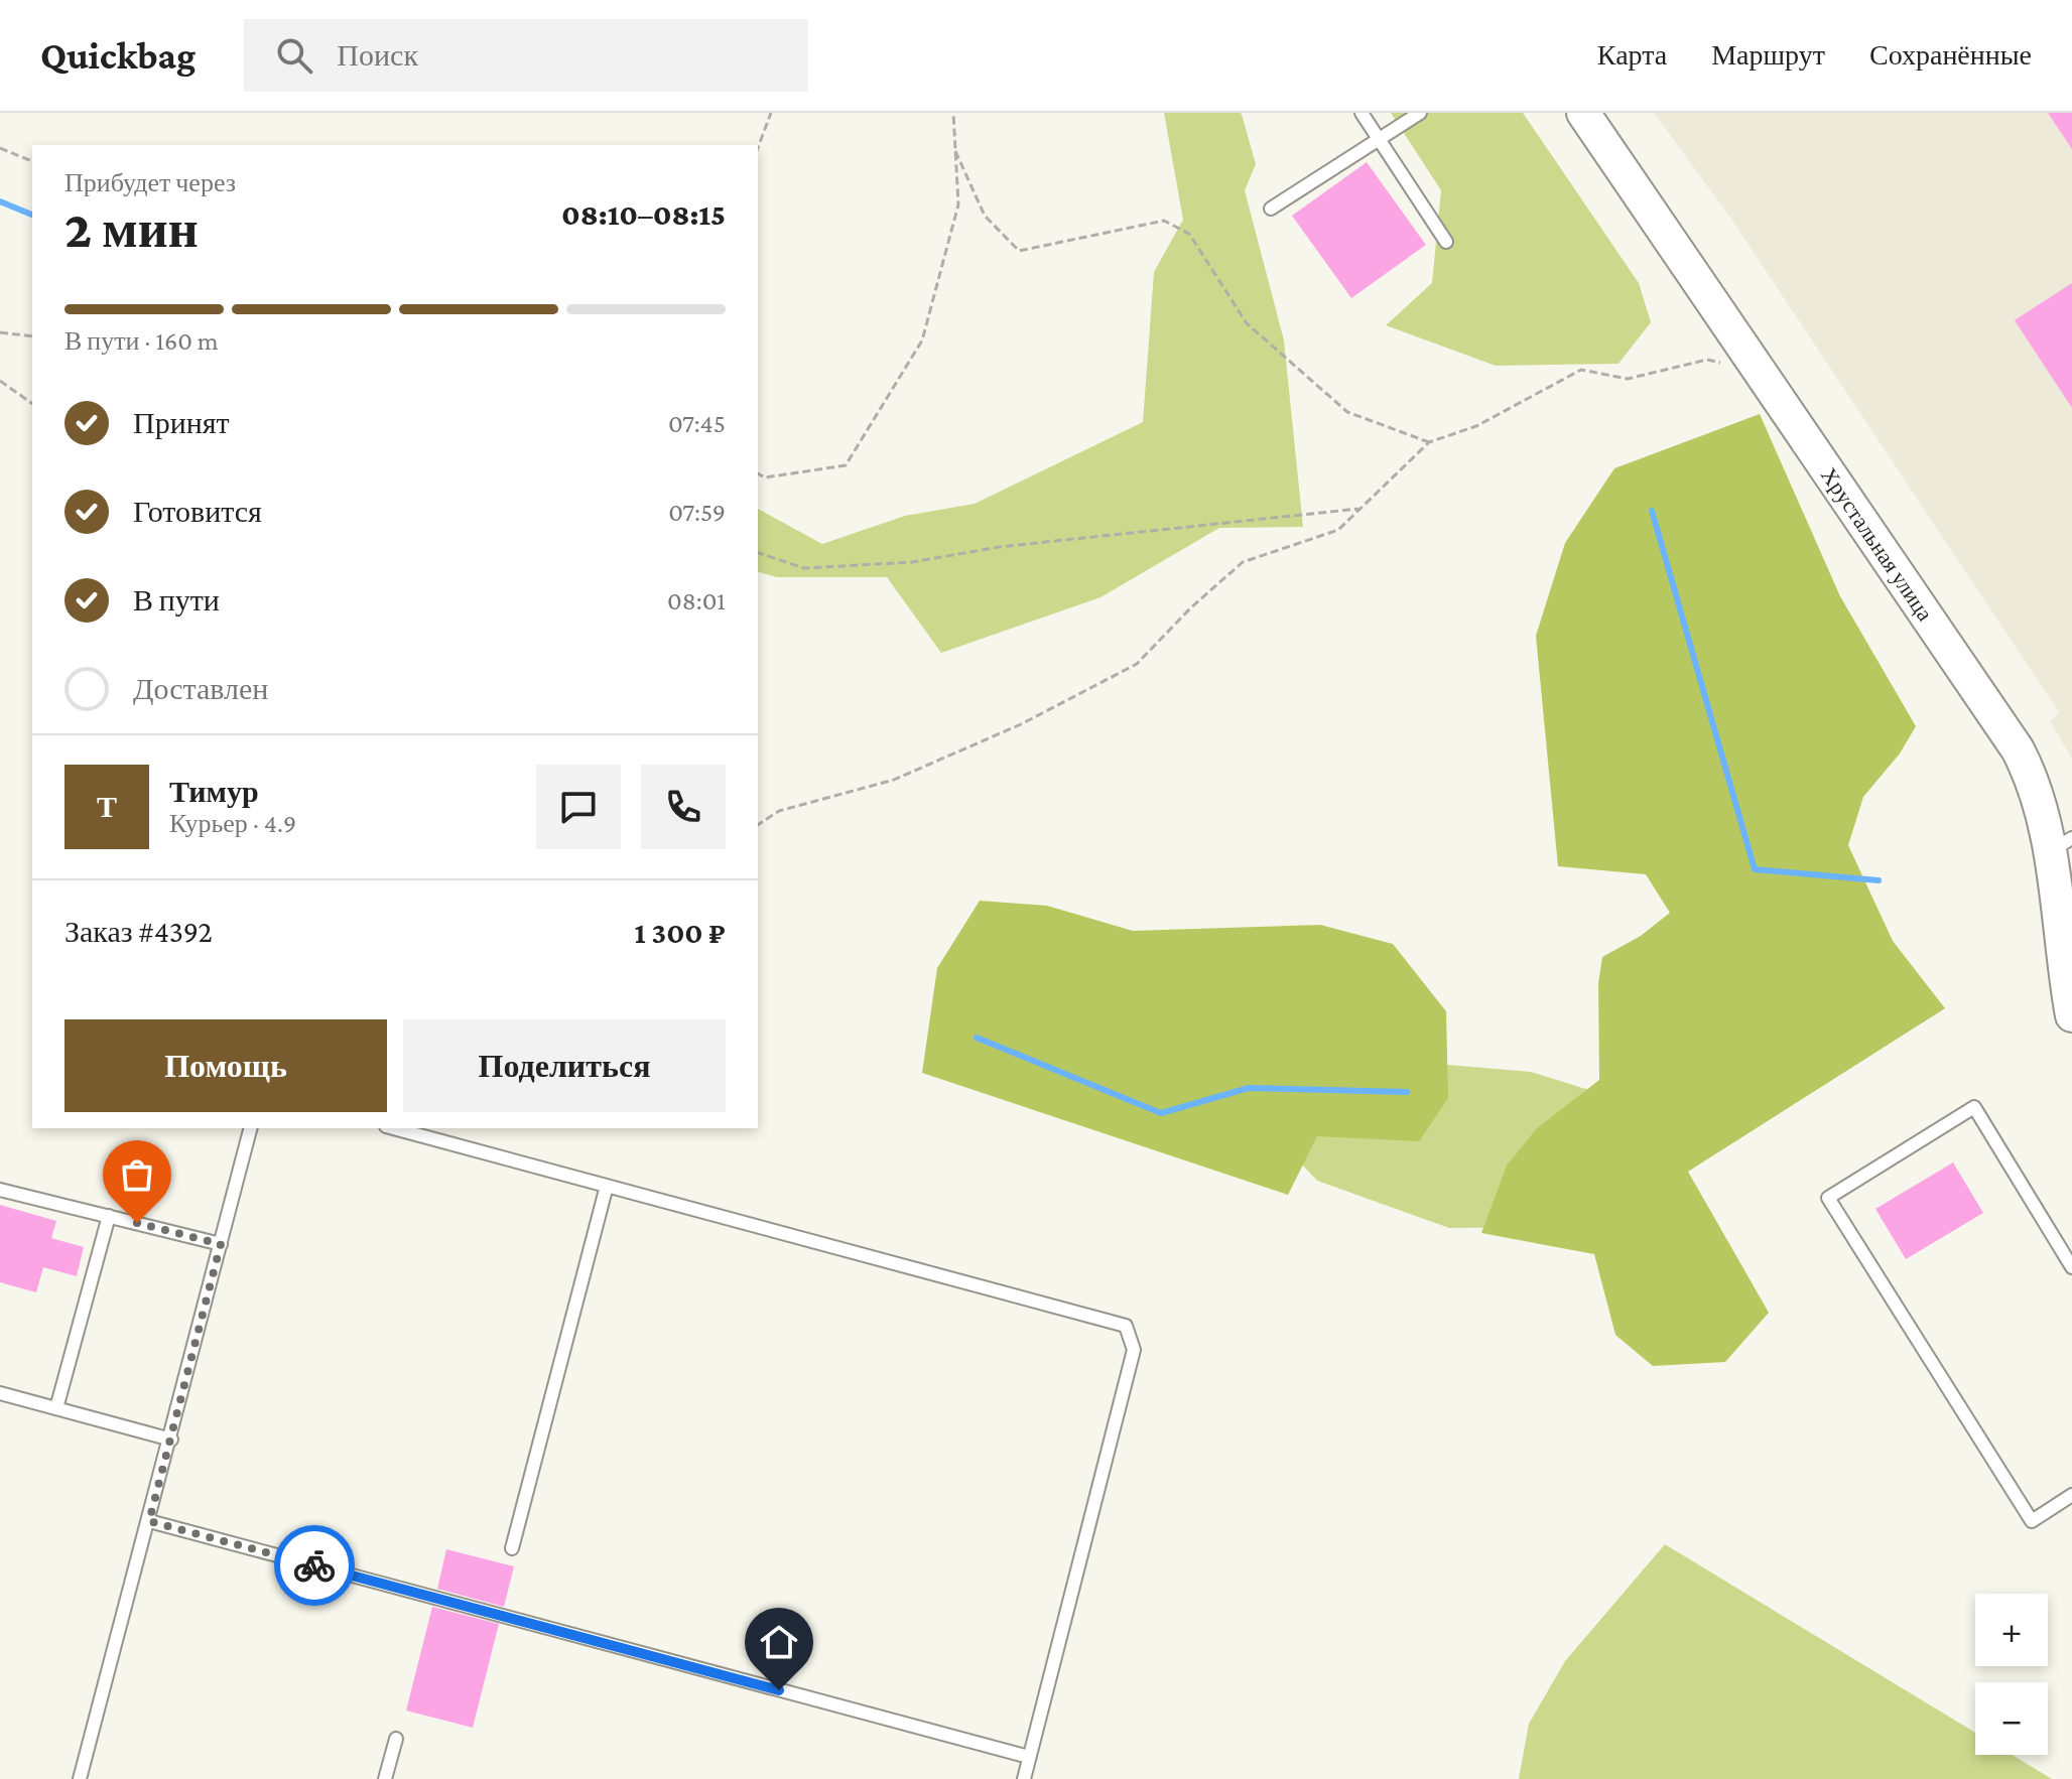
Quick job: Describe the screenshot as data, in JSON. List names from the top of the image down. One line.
{"streets":{"street":["Хрустальная улица"]},"page":{"header":"Quickbag","search":"Поиск","nav":["Карта","Маршрут","Сохранённые"],"heading":["2 мин","Прибудет через","08:10–08:15"],"panel":["Тимур","Курьер · 4.9","Заказ #4392","1 300 ₽"],"bar":"В пути · 160 m","list":[["Принят","07:45"],["Готовится","07:59"],["В пути","08:01"],"Доставлен"],"round":"Т","buttons":["Помощь","Поделиться"],"map_buttons":["+","−"]}}
